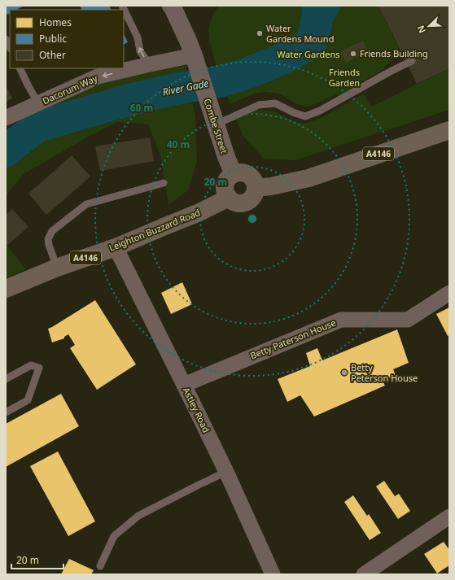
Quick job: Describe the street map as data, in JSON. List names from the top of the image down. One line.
{"streets":{"main road":["A4146","Leighton Buzzard Road"],"street":["Dacorum Way","Combe Street","Betty Paterson House","Astley Road"]},"crossings":[["Dacorum Way","Combe Street"],["Combe Street","A4146"],["Combe Street","Leighton Buzzard Road"],["A4146","Leighton Buzzard Road"],["Leighton Buzzard Road","Astley Road"],["Betty Paterson House","Astley Road"]],"one_way":["Dacorum Way"],"water":["River Gade"],"parks":["Water Gardens","Friends Garden"],"places":["Water Gardens Mound","Friends Building","Betty Peterson House"],"legend":["Homes","Public","Other"],"scale_bar":"20 m","north":"bottom left","rings":["60 m","40 m","20 m"]}
